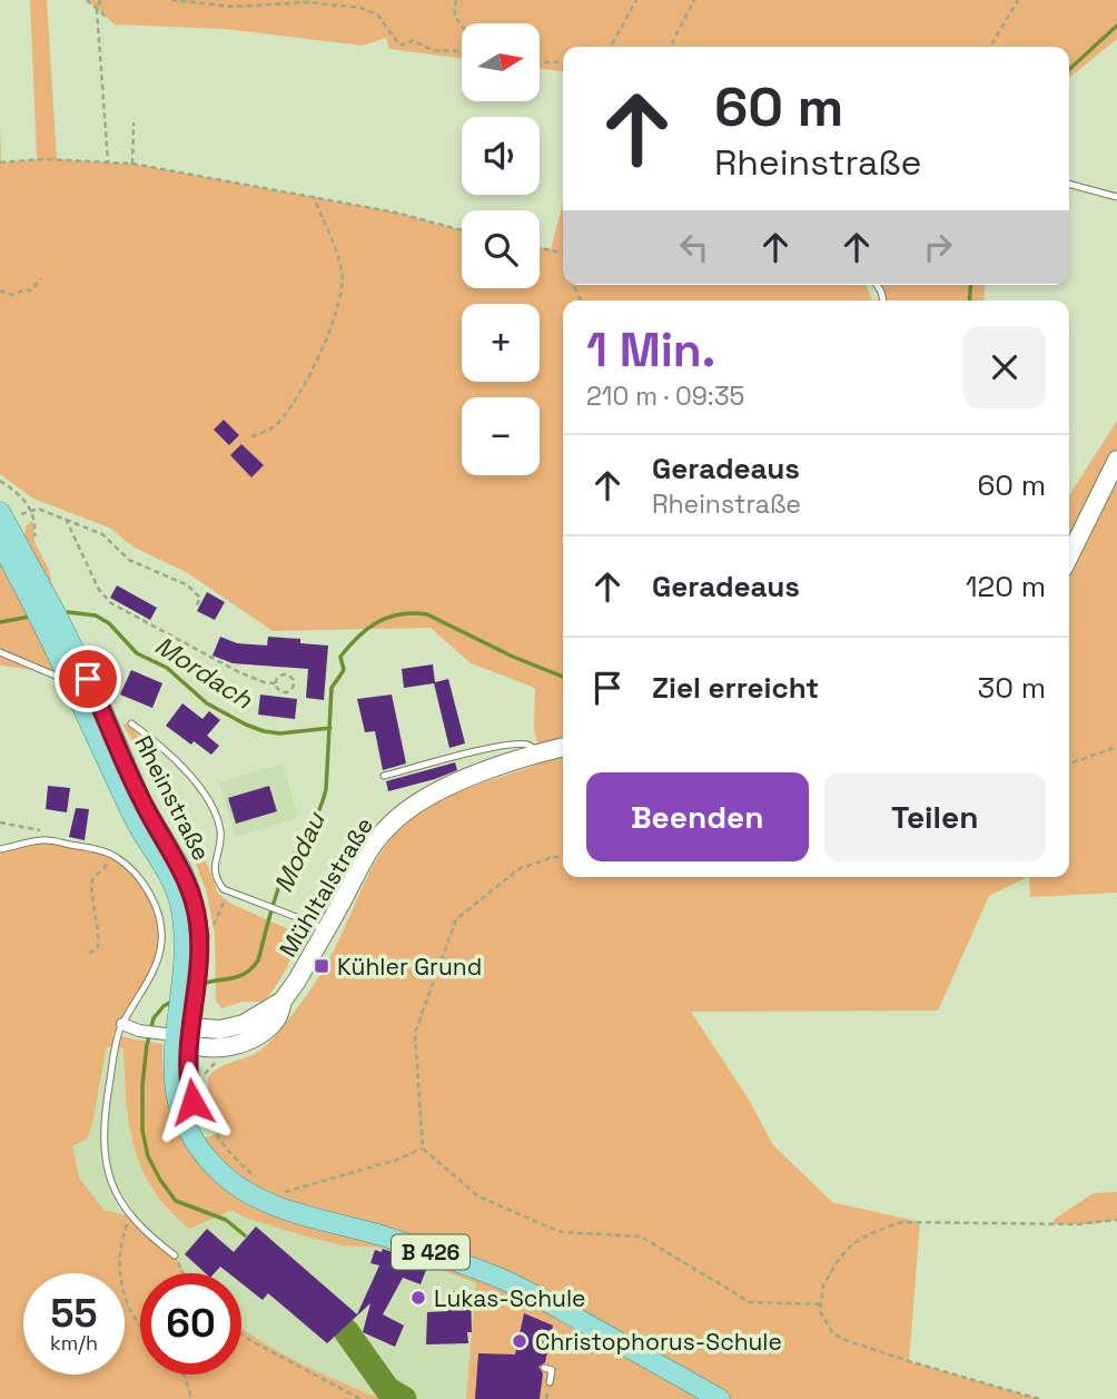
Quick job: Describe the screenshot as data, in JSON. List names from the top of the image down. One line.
{"streets":{"main road":["Rheinstraße","B 426"],"street":["Mühltalstraße"]},"crossings":[["Rheinstraße","Mühltalstraße"],["Rheinstraße","B 426"],["Mühltalstraße","B 426"]],"water":["Mordach","Modau"],"places":{"transit":["Kühler Grund"],"other":["Lukas-Schule","Christophorus-Schule"]},"north":"right","page":{"map_buttons":["+","−"],"turn":["60 m","Rheinstraße"],"heading":["1 Min.","210 m · 09:35"],"list":[{"name":"Geradeaus","note":"Rheinstraße","value":"60 m"},{"name":"Geradeaus","value":"120 m"},{"name":"Ziel erreicht","value":"30 m"}],"buttons":["Beenden","Teilen"],"speed":"55 km/h","limit":"60"}}
